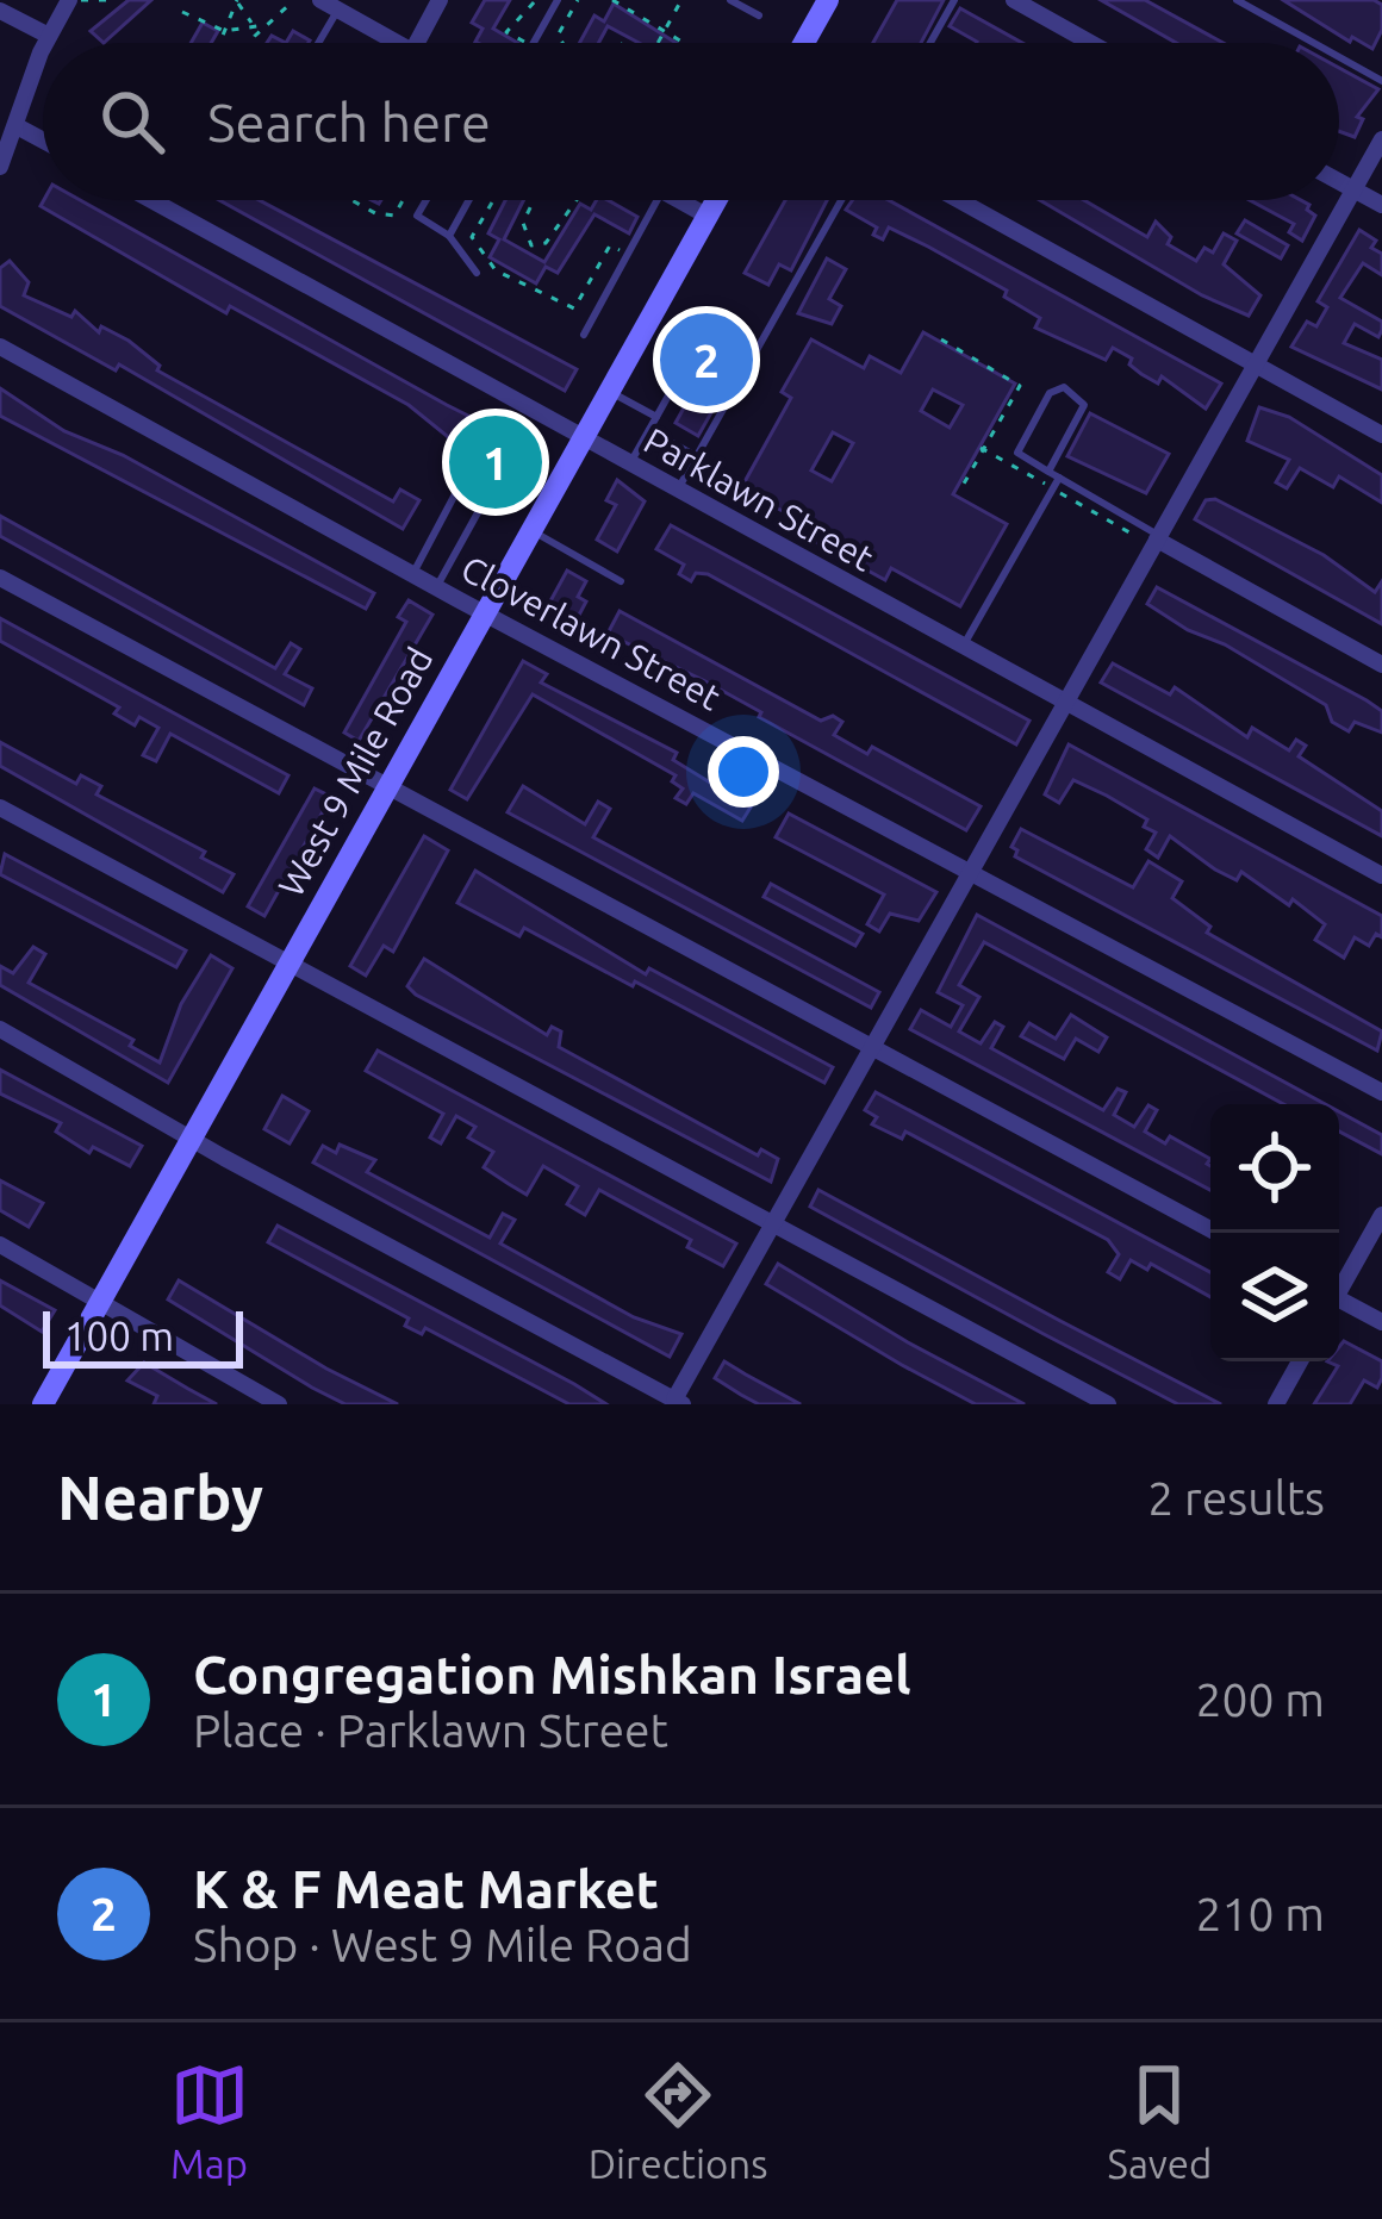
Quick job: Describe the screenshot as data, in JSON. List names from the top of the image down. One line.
{"streets":{"main road":["West 9 Mile Road"],"street":["Parklawn Street","Cloverlawn Street"]},"crossings":[["Parklawn Street","West 9 Mile Road"],["Cloverlawn Street","West 9 Mile Road"]],"scale_bar":"100 m","page":{"search":"Search here","pins":["2","1"],"scale":"100 m","heading":["Nearby","2 results"],"list":[{"mark":"1","name":"Congregation Mishkan Israel","note":"Place · Parklawn Street","value":"200 m"},{"mark":"2","name":"K & F Meat Market","note":"Shop · West 9 Mile Road","value":"210 m"}],"nav":["Map","Directions","Saved"]}}
